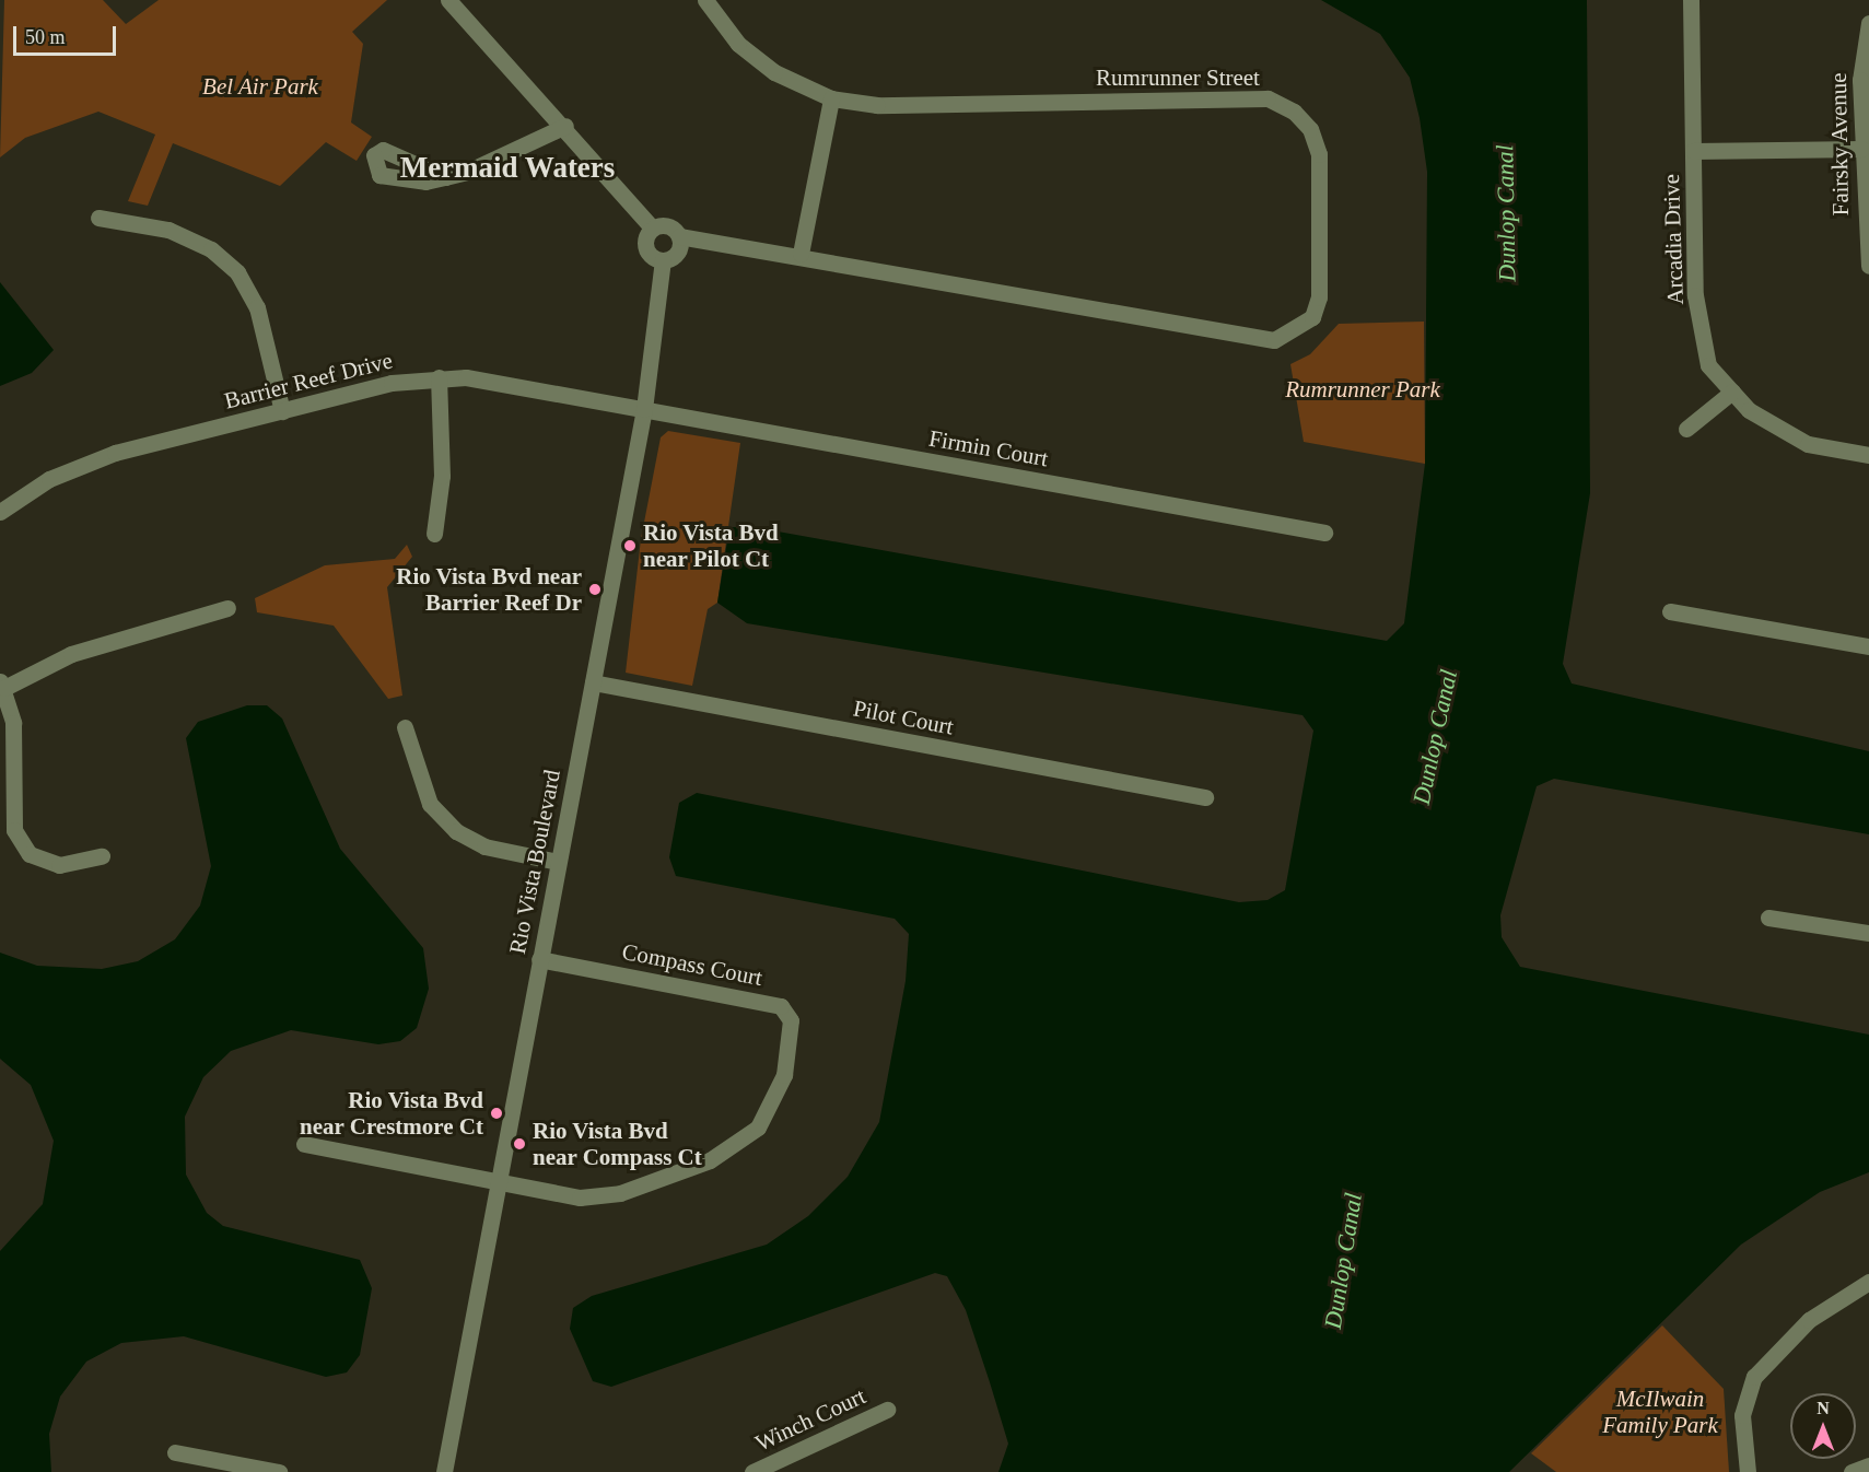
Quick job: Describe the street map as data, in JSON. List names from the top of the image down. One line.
{"streets":{"street":["Rumrunner Street","Fairsky Avenue","Arcadia Drive","Barrier Reef Drive","Firmin Court","Pilot Court","Rio Vista Boulevard","Compass Court","Winch Court"]},"crossings":[["Rumrunner Street","Rio Vista Boulevard"],["Barrier Reef Drive","Firmin Court"],["Barrier Reef Drive","Rio Vista Boulevard"],["Firmin Court","Rio Vista Boulevard"],["Pilot Court","Rio Vista Boulevard"],["Rio Vista Boulevard","Compass Court"]],"districts":["Mermaid Waters"],"water":["Dunlop Canal"],"parks":["Bel Air Park","Rumrunner Park","McIlwain Family Park"],"places":["Rio Vista Bvd near Pilot Ct","Rio Vista Bvd near Barrier Reef Dr","Rio Vista Bvd near Crestmore Ct","Rio Vista Bvd near Compass Ct"],"scale_bar":"50 m","north":"top"}
